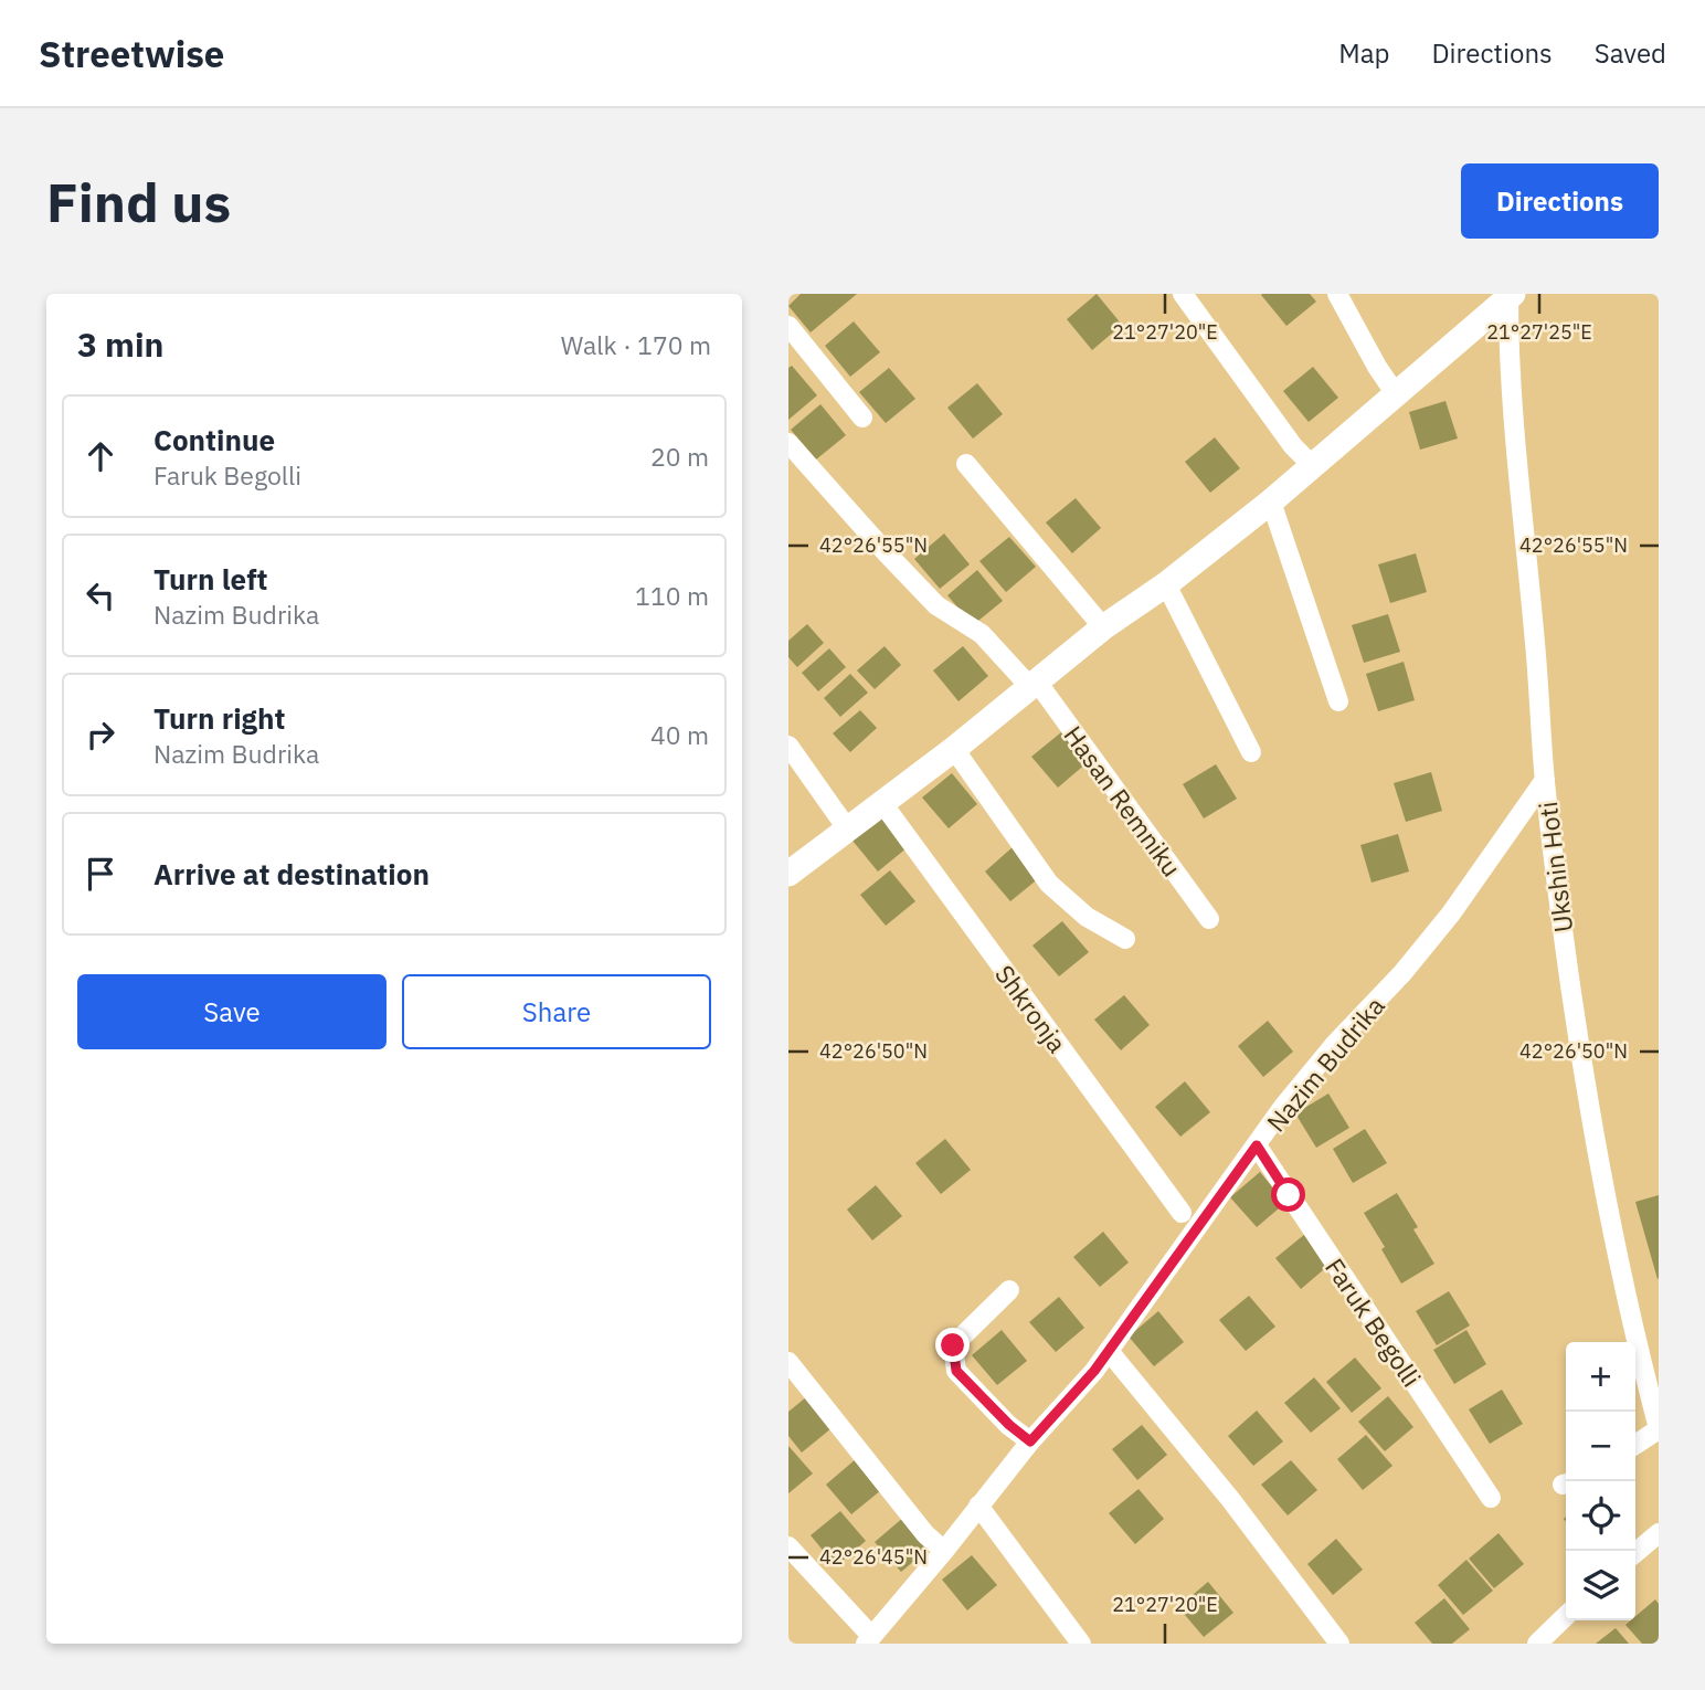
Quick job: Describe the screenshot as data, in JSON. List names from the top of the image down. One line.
{"streets":{"street":["Hasan Remniku","Ukshin Hoti","Shkronja","Nazim Budrika","Faruk Begolli"]},"crossings":[["Ukshin Hoti","Nazim Budrika"],["Nazim Budrika","Faruk Begolli"]],"page":{"header":"Streetwise","nav":["Map","Directions","Saved"],"buttons":["Directions",["Save","Share"]],"title":"Find us","heading":["3 min","Walk · 170 m"],"list":[["Continue","Faruk Begolli","20 m"],["Turn left","Nazim Budrika","110 m"],["Turn right","Nazim Budrika","40 m"],"Arrive at destination"],"map_buttons":["+","−"]},"coordinates":["21°27'20\"E","21°27'25\"E","42°26'55\"N","42°26'50\"N","42°26'45\"N"]}
